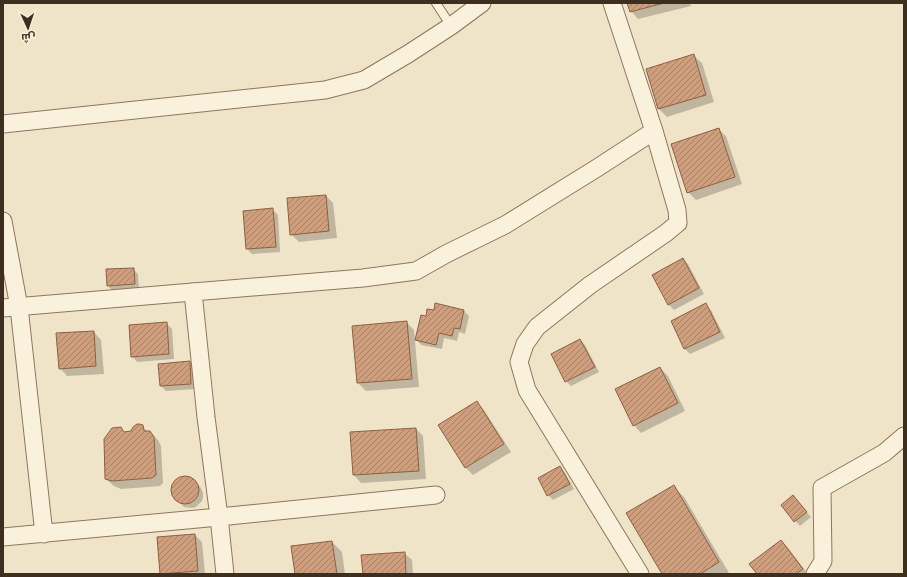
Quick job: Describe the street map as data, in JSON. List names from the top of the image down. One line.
{"north":"bottom"}
